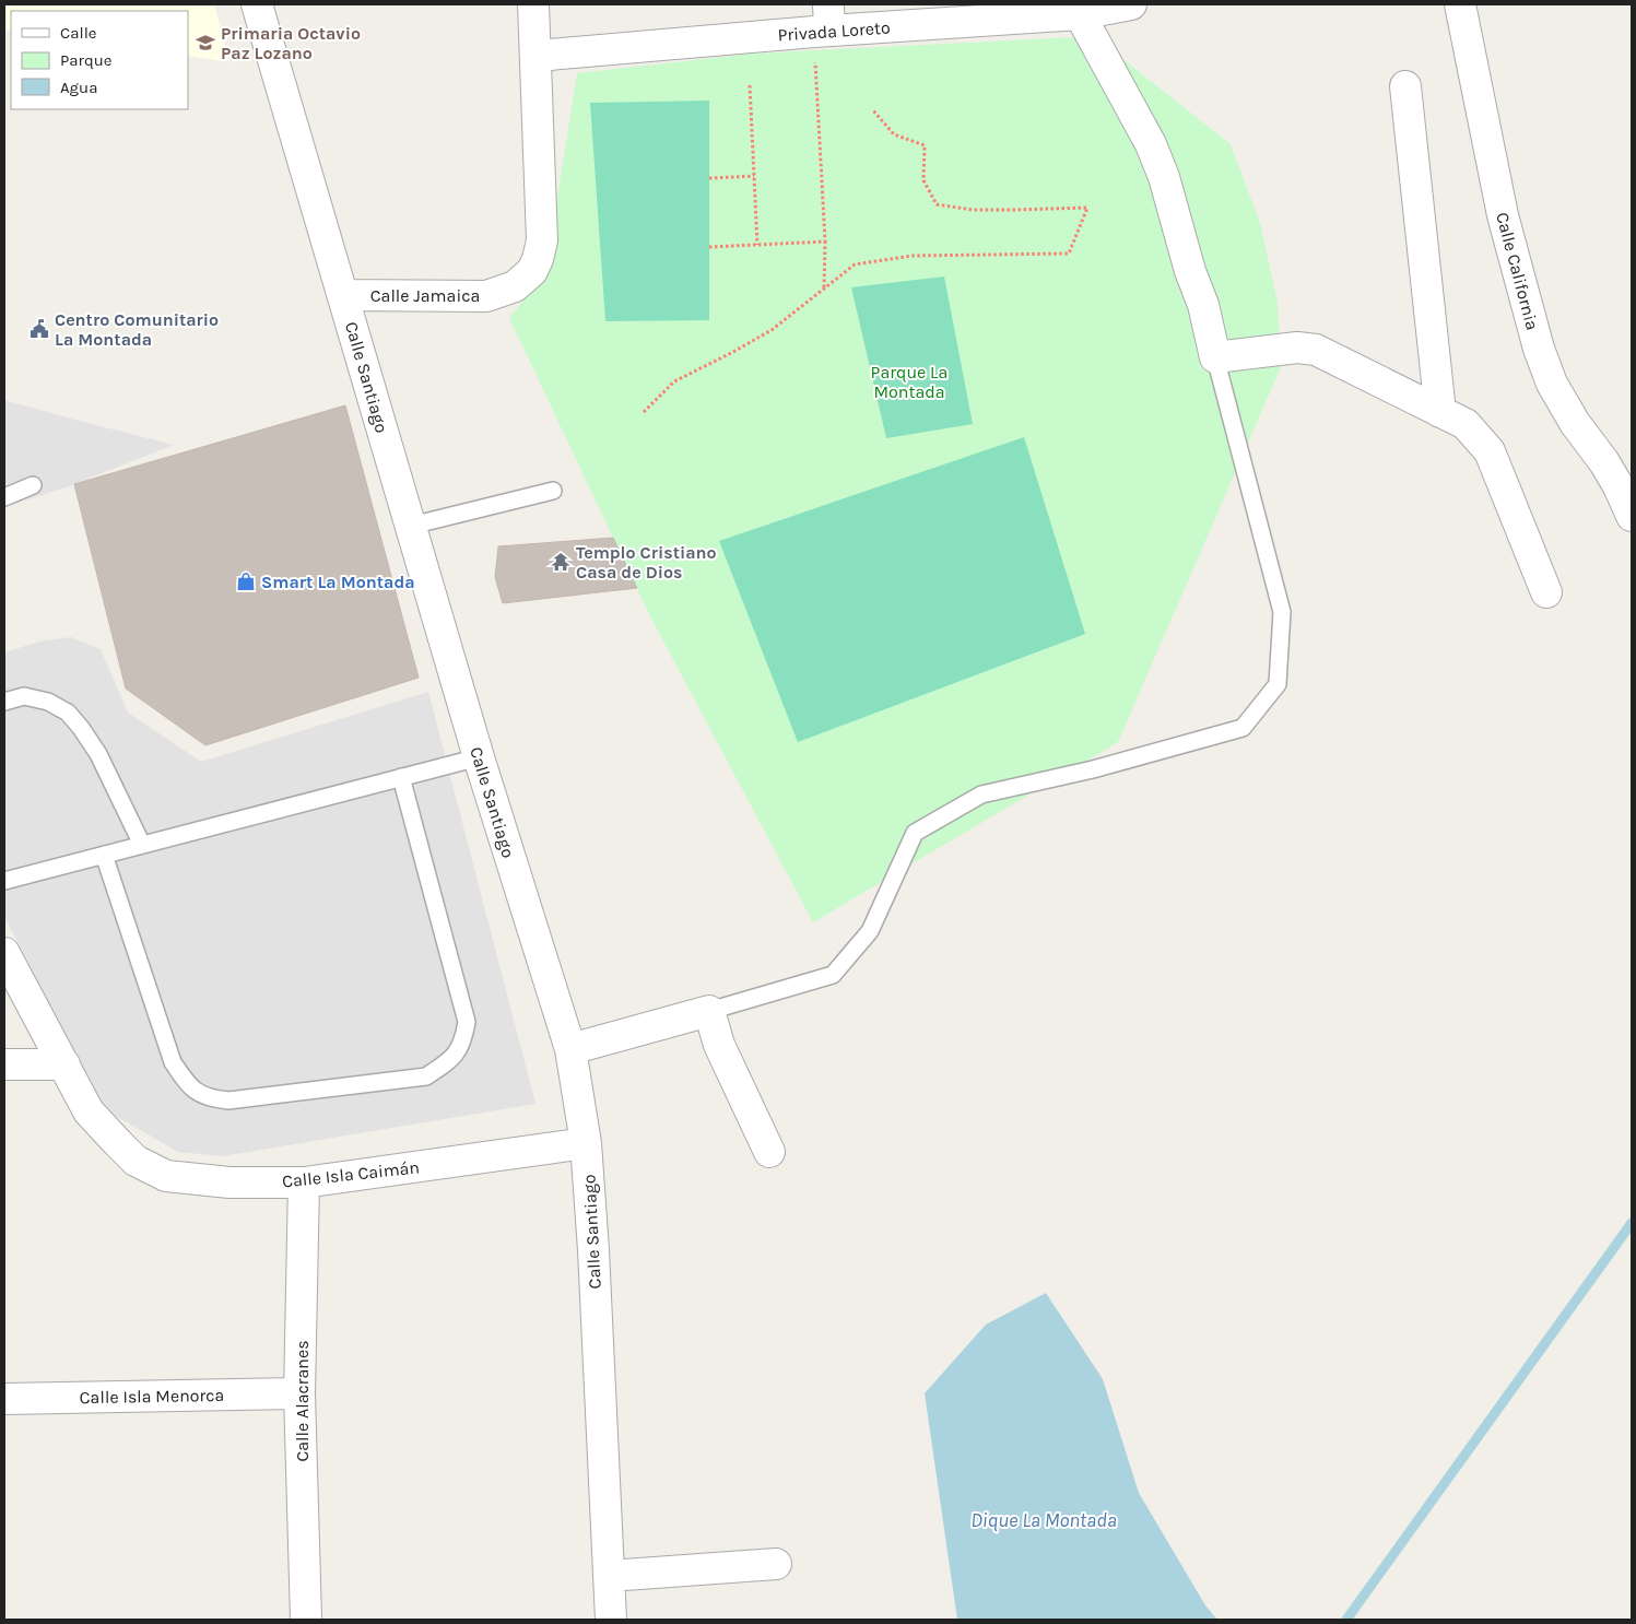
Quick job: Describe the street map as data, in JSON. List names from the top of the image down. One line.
{"streets":{"street":["Privada Loreto","Calle California","Calle Jamaica","Calle Santiago","Calle Isla Caimán","Calle Isla Menorca","Calle Alacranes"]},"crossings":[["Privada Loreto","Calle Jamaica"],["Calle Jamaica","Calle Santiago"],["Calle Santiago","Calle Isla Caimán"],["Calle Isla Caimán","Calle Alacranes"],["Calle Isla Menorca","Calle Alacranes"]],"water":["Dique La Montada"],"parks":["Parque La Montada"],"places":{"school or university":["Primaria Octavio Paz Lozano"],"public building":["Centro Comunitario La Montada"],"temple":["Templo Cristiano Casa de Dios"],"shop":["Smart La Montada"]},"legend":["Calle","Parque","Agua"]}
